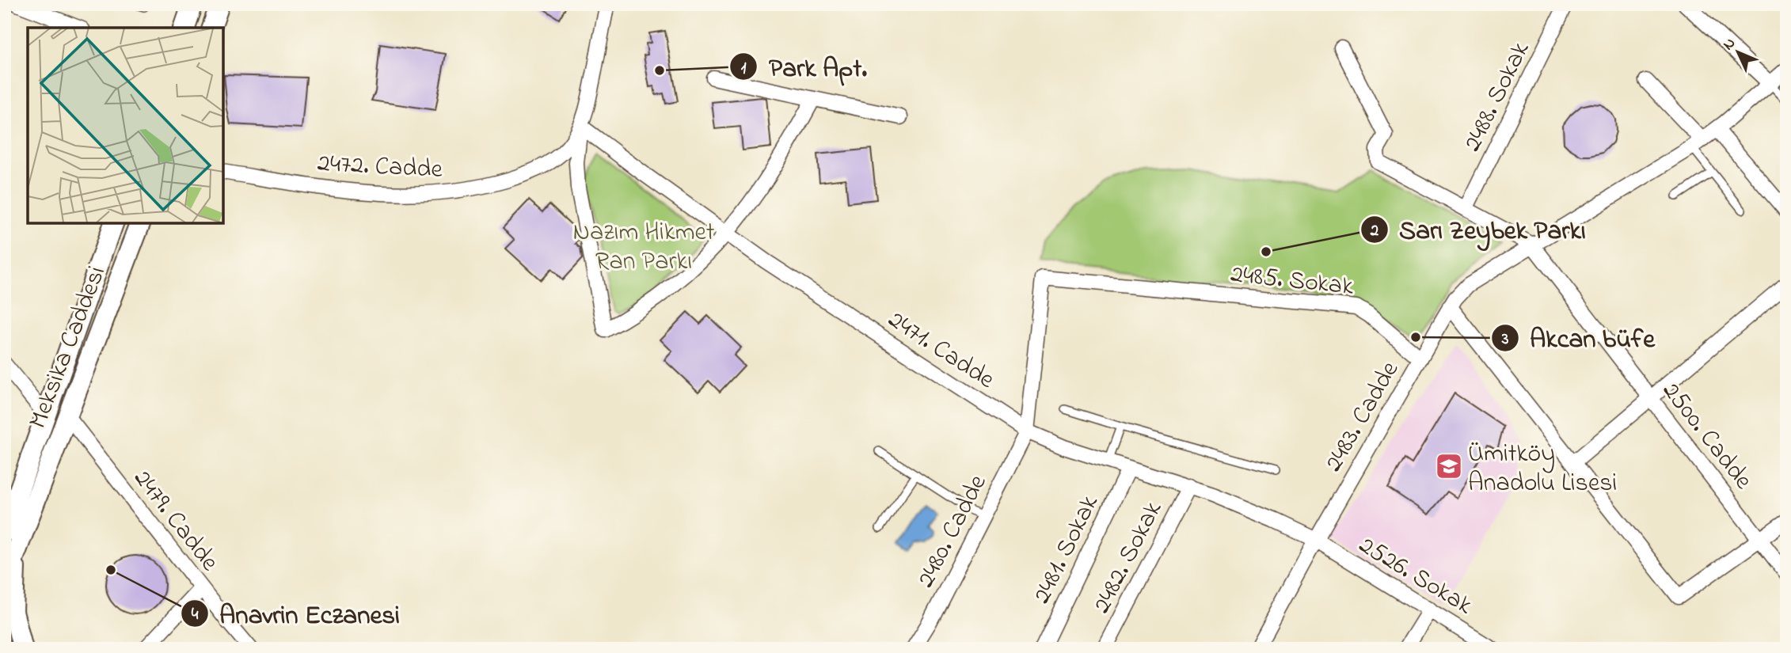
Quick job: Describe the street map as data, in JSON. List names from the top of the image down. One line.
{"streets":{"main road":["Meksika Caddesi"],"street":["2488. Sokak","2472. Cadde","2485. Sokak","2471. Cadde","2483. Cadde","2500. Cadde","2479. Cadde","2480. Cadde","2481. Sokak","2482. Sokak","2526. Sokak"]},"crossings":[["2472. Cadde","2471. Cadde"],["2485. Sokak","2471. Cadde"],["2485. Sokak","2483. Cadde"],["2485. Sokak","2480. Cadde"],["Meksika Caddesi","2479. Cadde"],["2471. Cadde","2483. Cadde"],["2471. Cadde","2480. Cadde"],["2471. Cadde","2481. Sokak"],["2471. Cadde","2482. Sokak"],["2471. Cadde","2526. Sokak"],["2483. Cadde","2500. Cadde"],["2483. Cadde","2526. Sokak"]],"parks":["Nazım Hikmet Ran Parkı"],"places":{"other":["Park Apt.","Sarı Zeybek Parkı","Akcan büfe","Anavrin Eczanesi"],"school or university":["Ümitköy Anadolu Lisesi"]},"north":"top left"}
